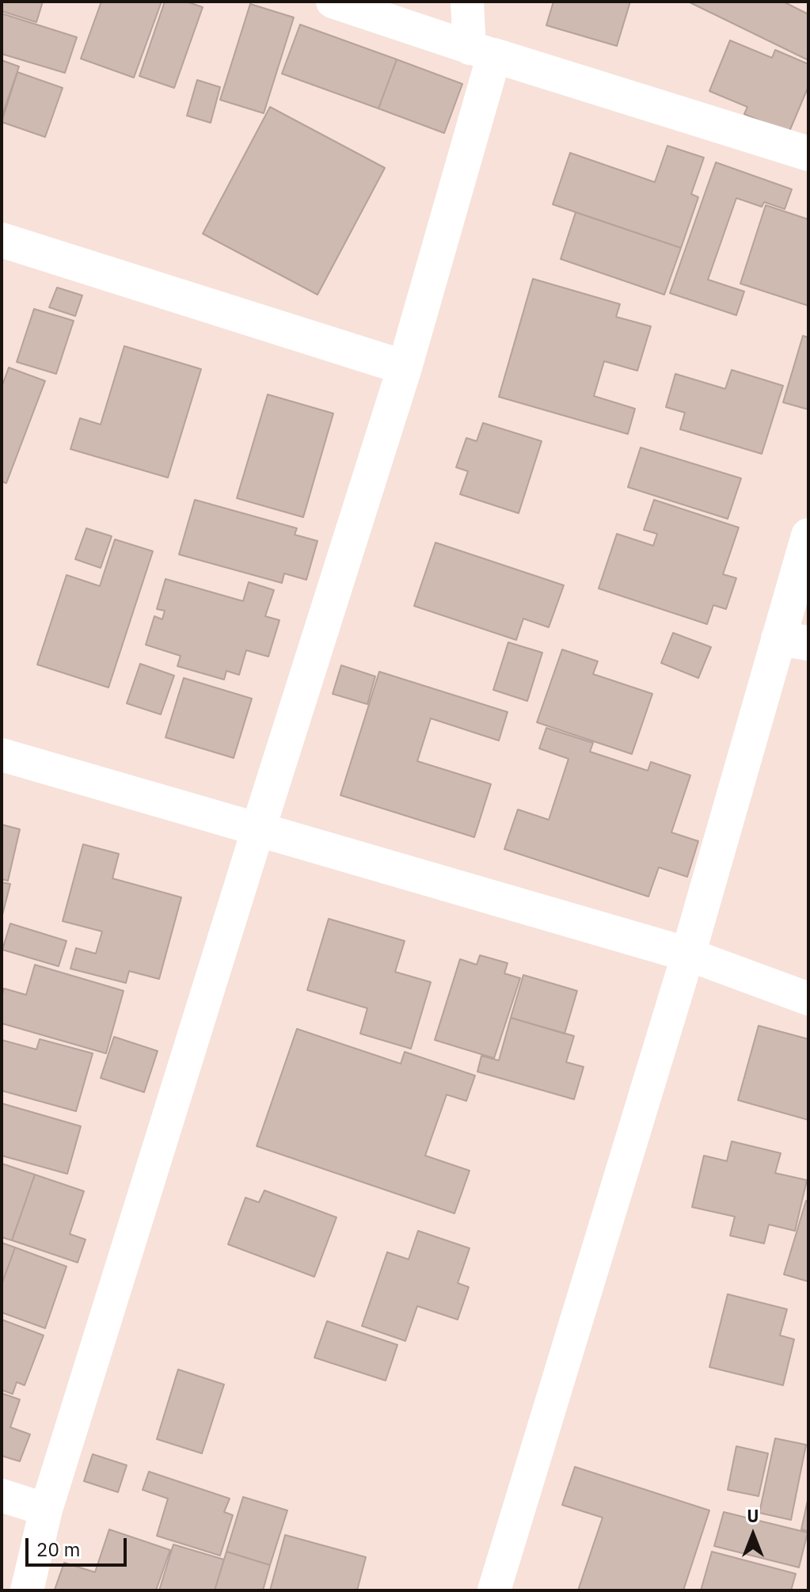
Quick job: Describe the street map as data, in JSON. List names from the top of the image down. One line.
{"scale_bar":"20 m","north":"top"}
